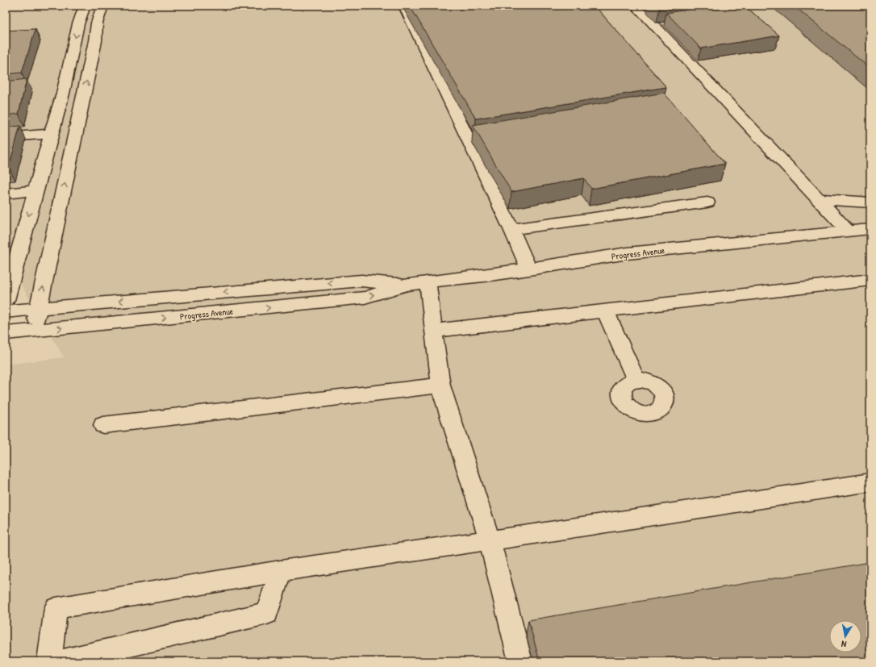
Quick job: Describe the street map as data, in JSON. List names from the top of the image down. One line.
{"streets":{"street":["Progress Avenue"]},"north":"bottom"}
